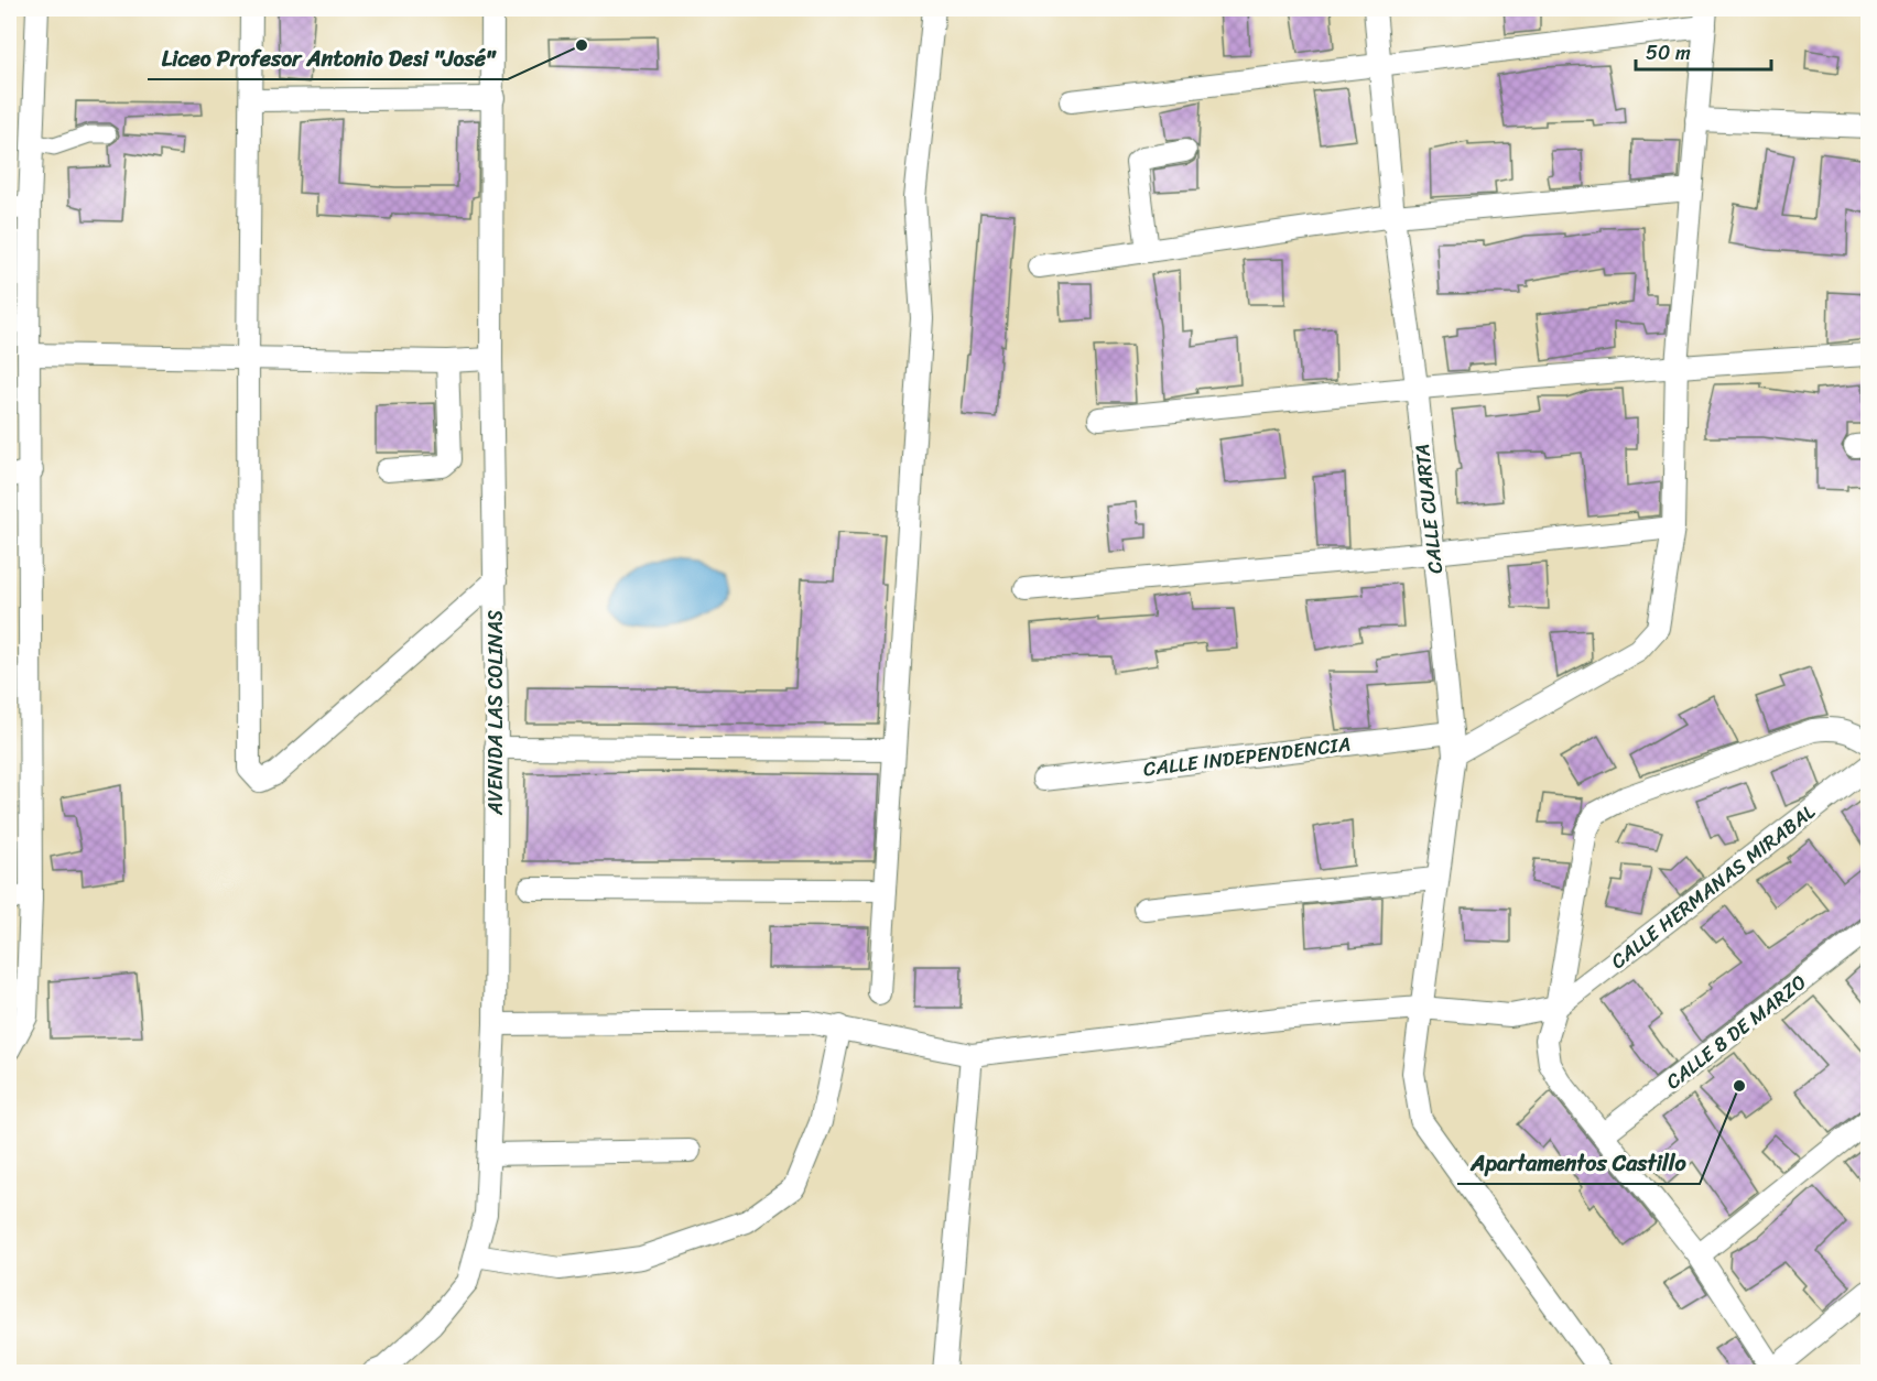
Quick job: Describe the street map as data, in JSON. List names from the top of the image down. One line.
{"streets":{"street":["CALLE CUARTA","AVENIDA LAS COLINAS","CALLE INDEPENDENCIA","CALLE HERMANAS MIRABAL","CALLE 8 DE MARZO"]},"crossings":[["CALLE CUARTA","CALLE INDEPENDENCIA"]],"places":["Liceo Profesor Antonio Desi \"José\"","Apartamentos Castillo"],"scale_bar":"50 m"}
